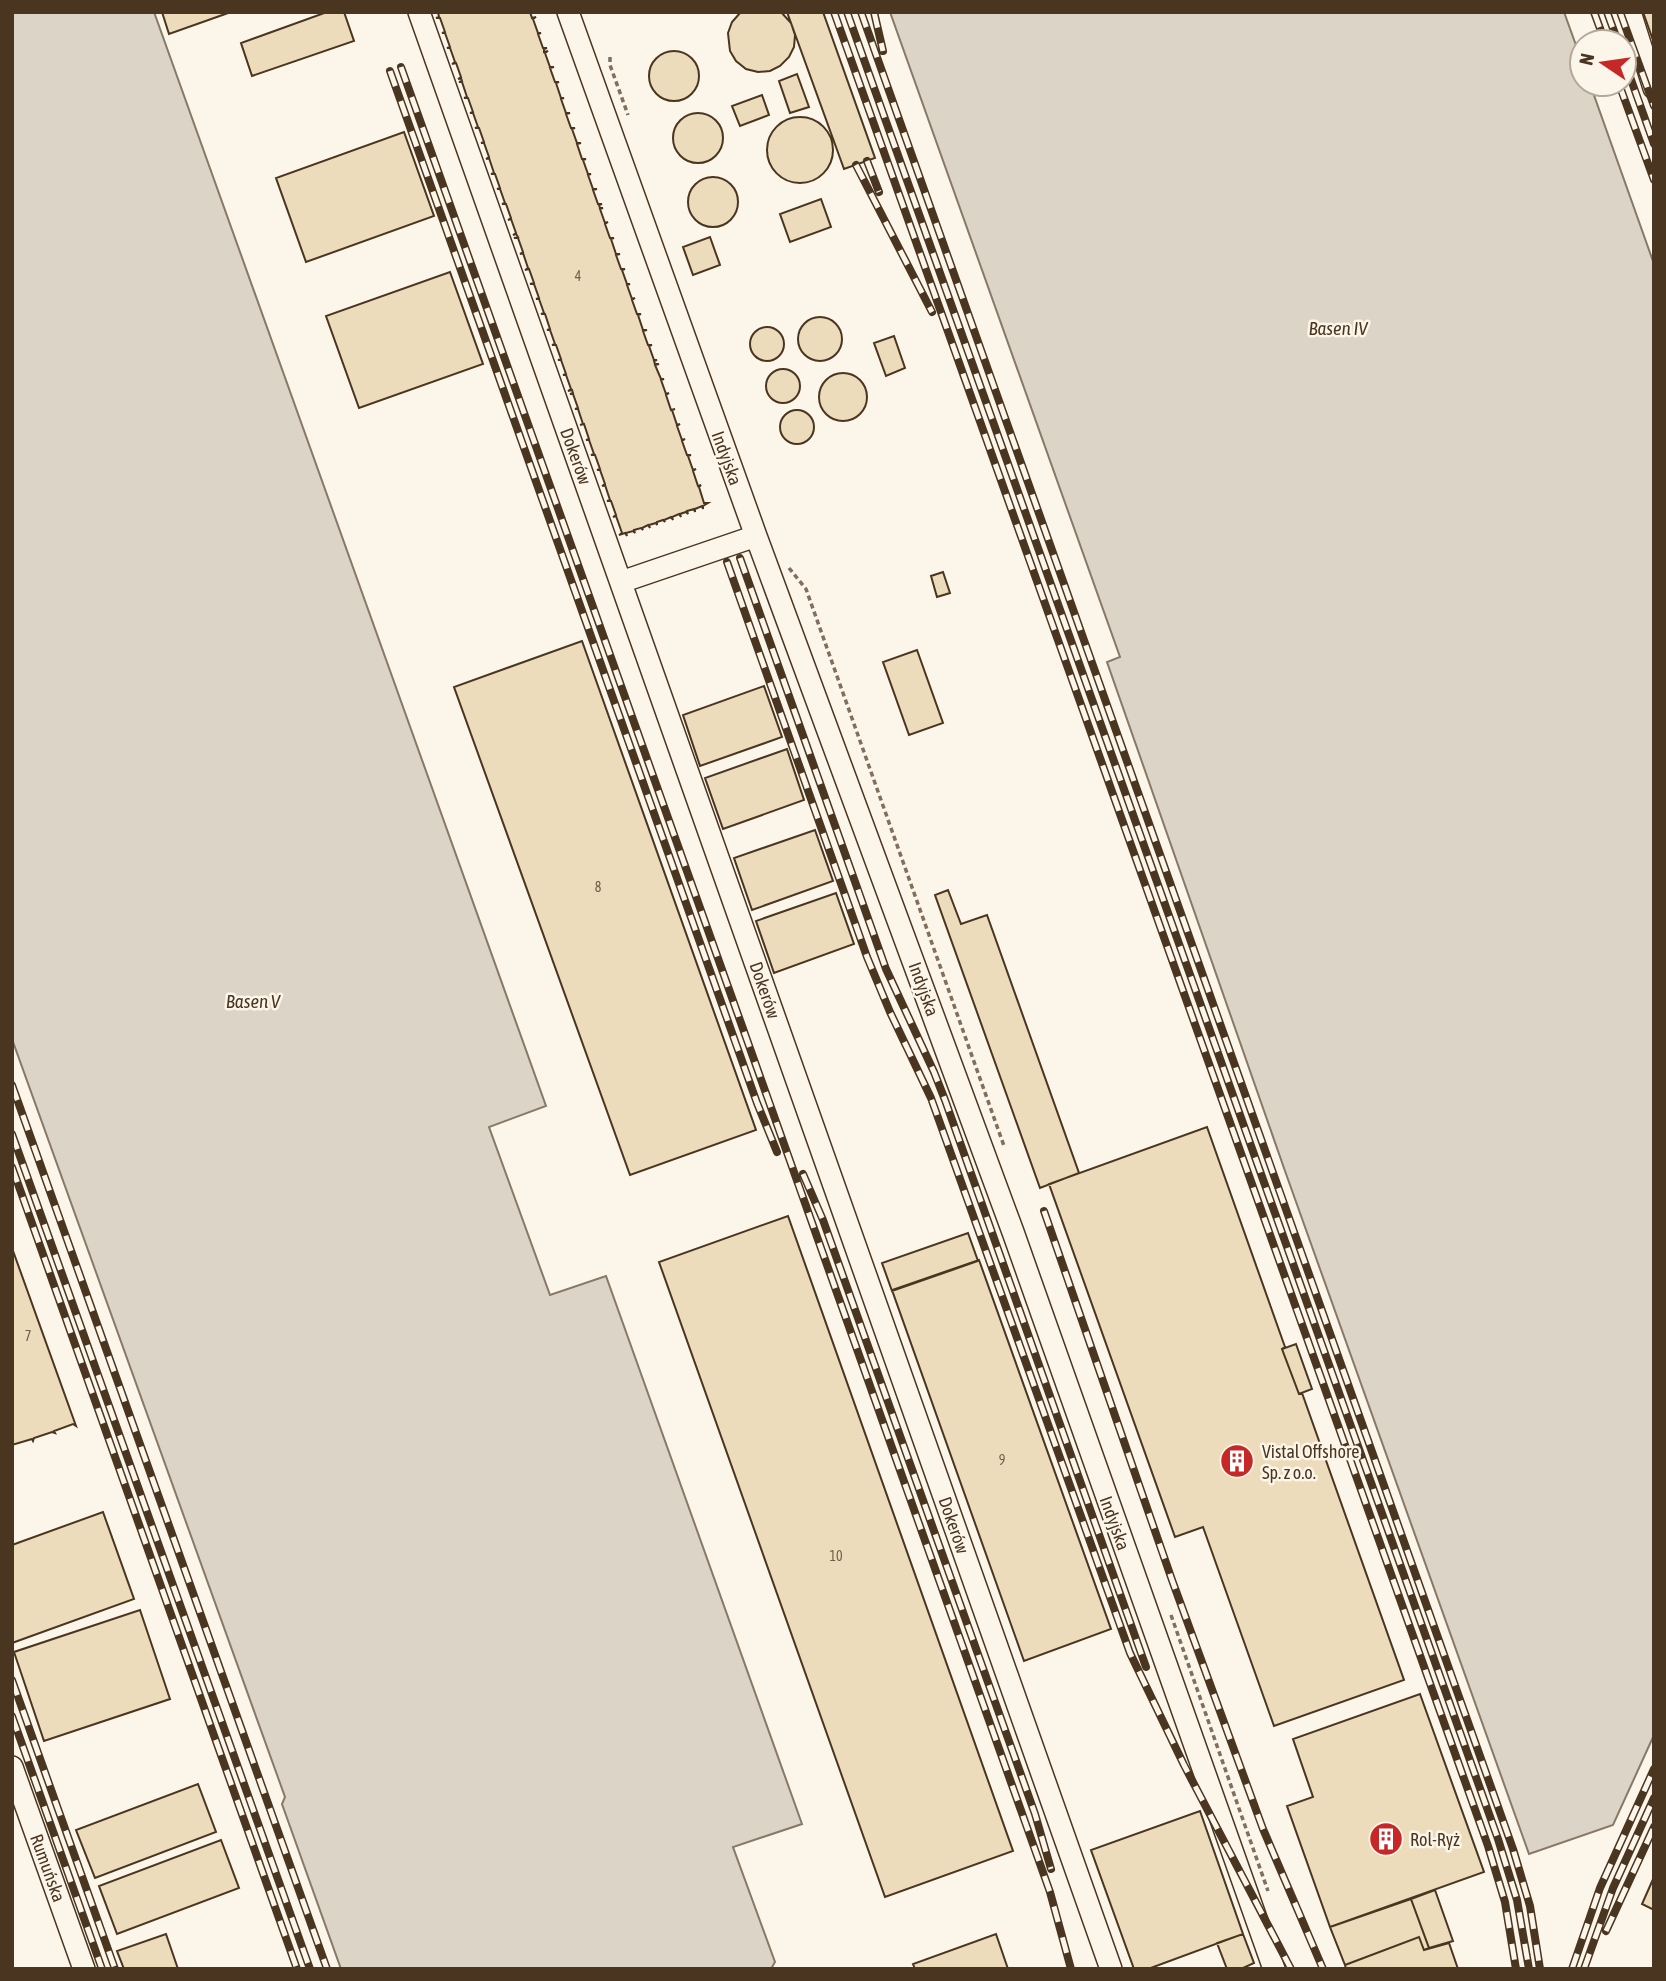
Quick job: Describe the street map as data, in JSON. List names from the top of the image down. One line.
{"streets":{"lane":["Dokerów","Indyjska","Rumuńska"]},"water":["Basen IV","Basen V"],"places":{"building":["Vistal Offshore Sp. z o.o.","Rol-Ryż"]},"house_numbers":["4","8","7","9","10"],"north":"left"}
